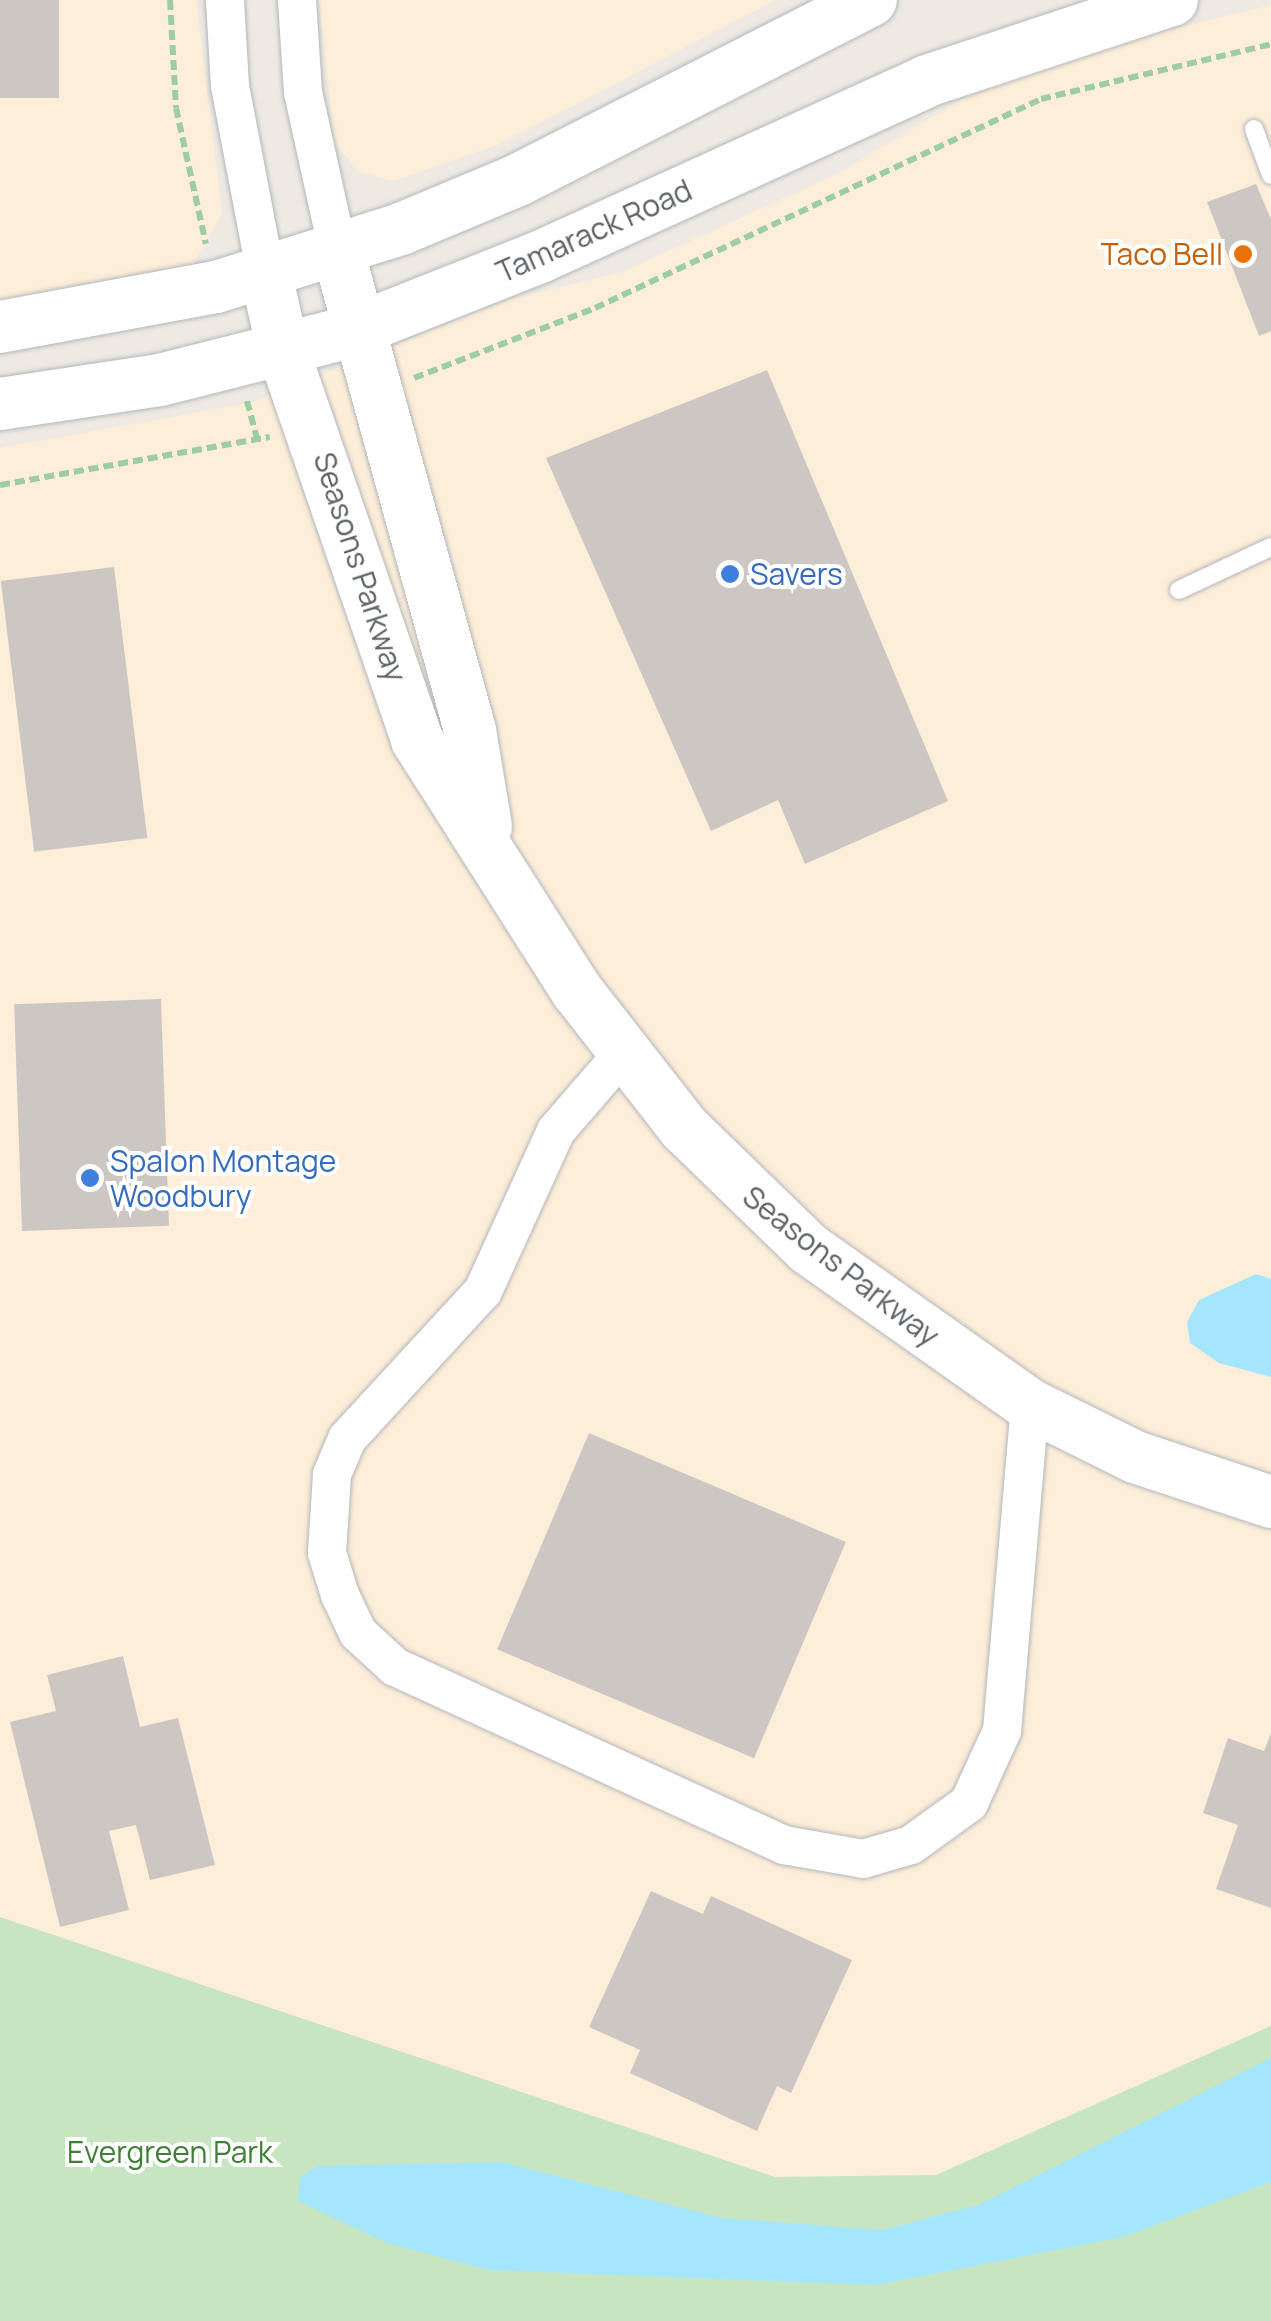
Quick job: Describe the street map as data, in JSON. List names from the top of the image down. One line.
{"streets":{"street":["Tamarack Road","Seasons Parkway"]},"crossings":[["Tamarack Road","Seasons Parkway"]],"parks":["Evergreen Park"],"places":["Taco Bell","Savers","Spalon Montage Woodbury"]}
